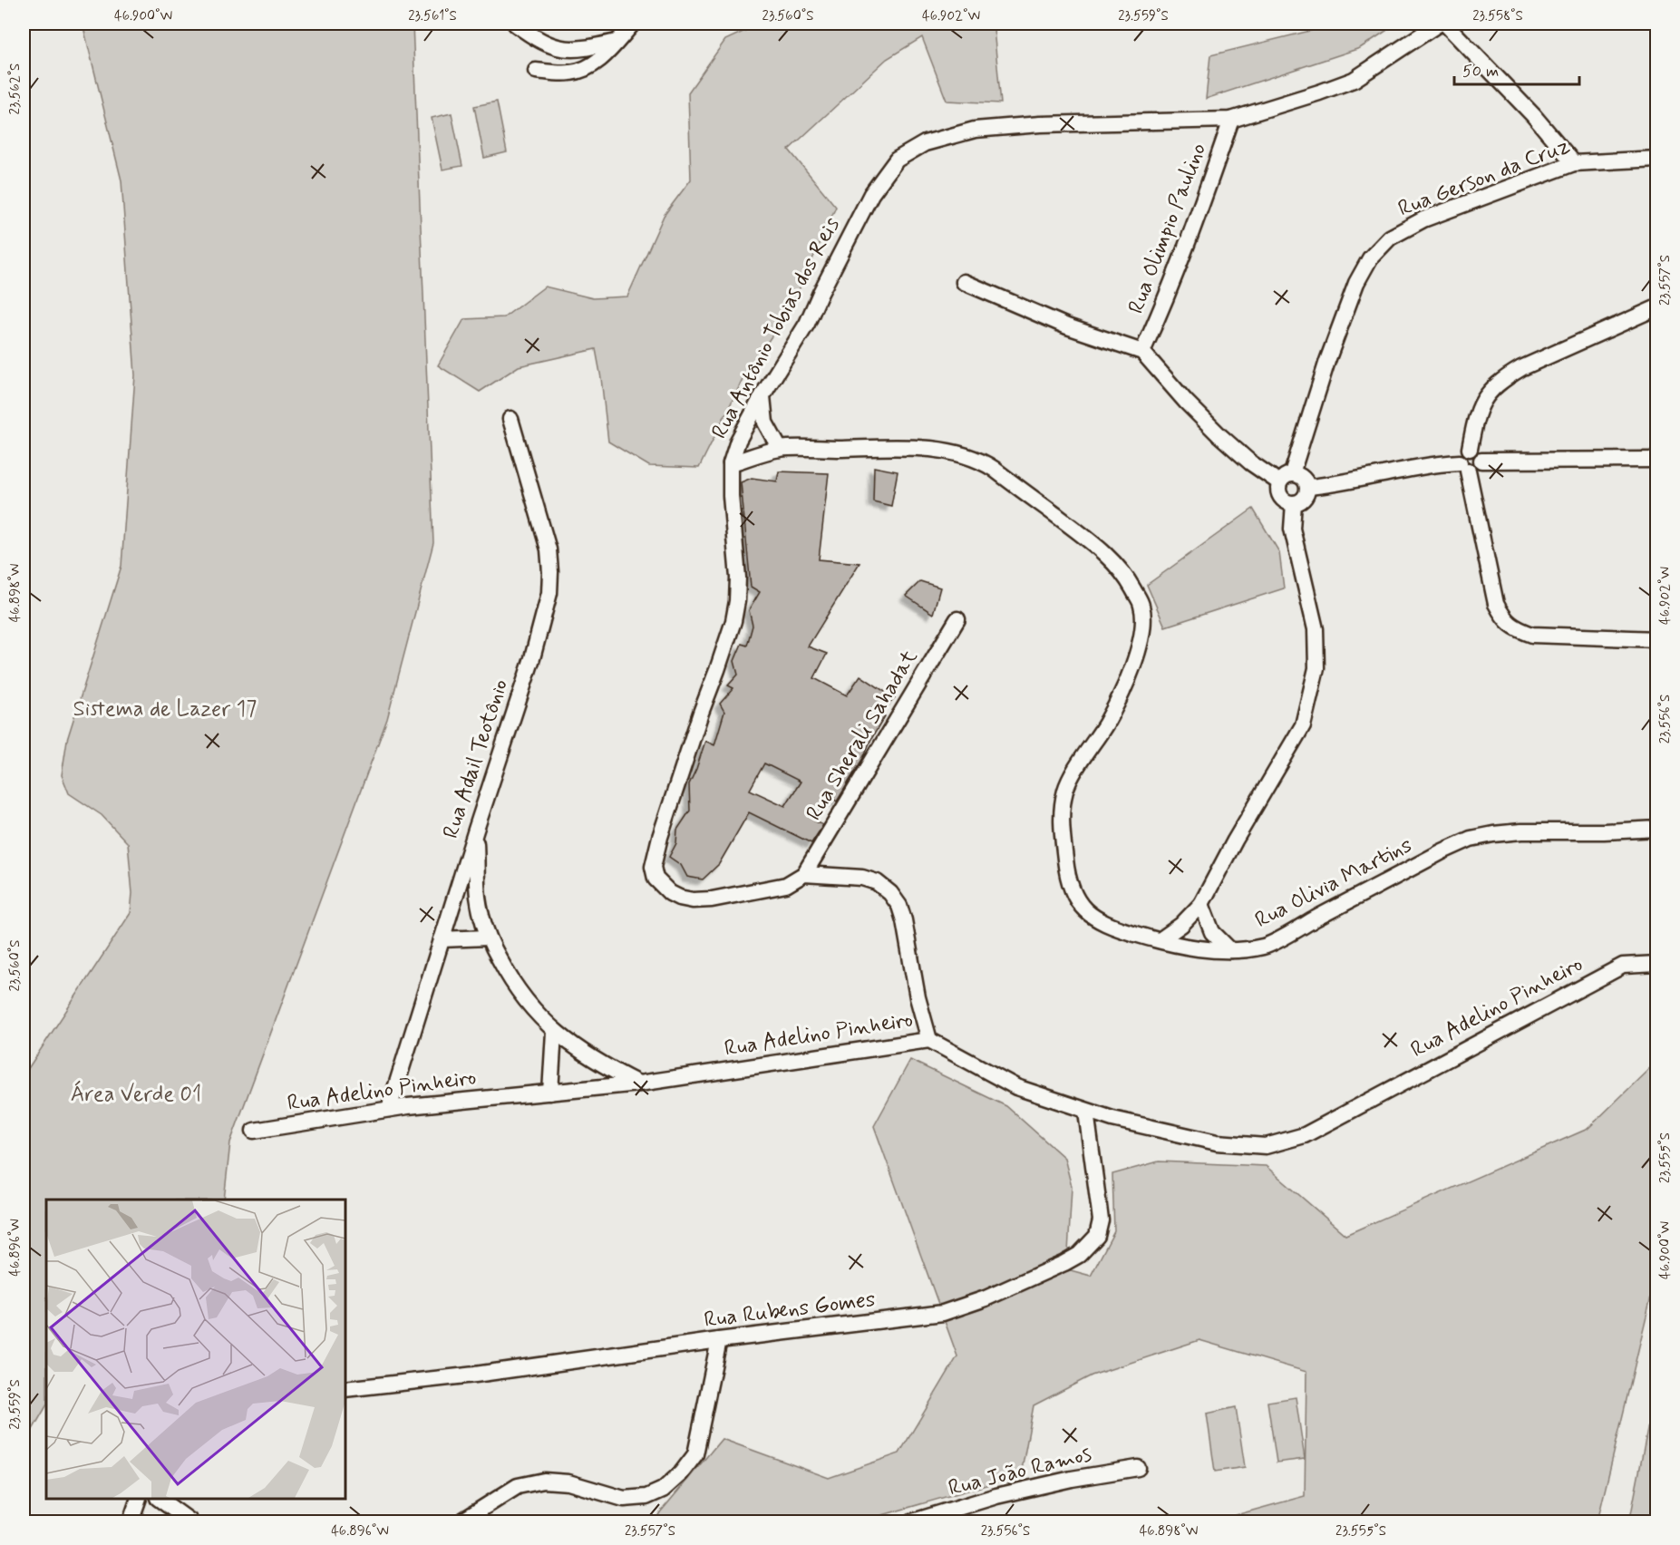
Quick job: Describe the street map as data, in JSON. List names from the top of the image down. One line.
{"streets":{"street":["Rua Gerson da Cruz","Rua Olimpio Paulino","Rua Antônio Tobias dos Reis","Rua Sherali Sahadat","Rua Adail Teotônio","Rua Olivia Martins","Rua Adelino Pinheiro","Rua Rubens Gomes","Rua João Ramos"]},"crossings":[["Rua Olimpio Paulino","Rua Antônio Tobias dos Reis"],["Rua Antônio Tobias dos Reis","Rua Sherali Sahadat"],["Rua Antônio Tobias dos Reis","Rua Olivia Martins"],["Rua Adail Teotônio","Rua Adelino Pinheiro"],["Rua Adelino Pinheiro","Rua Rubens Gomes"]],"parks":["Sistema de Lazer 17","Área Verde 01"],"scale_bar":"50 m","coordinates":["46.900°W","23.561°S","23.560°S","46.902°W","23.559°S","23.558°S","23.562°S","23.557°S","46.898°W","23.556°S","23.555°S","46.896°W"]}
